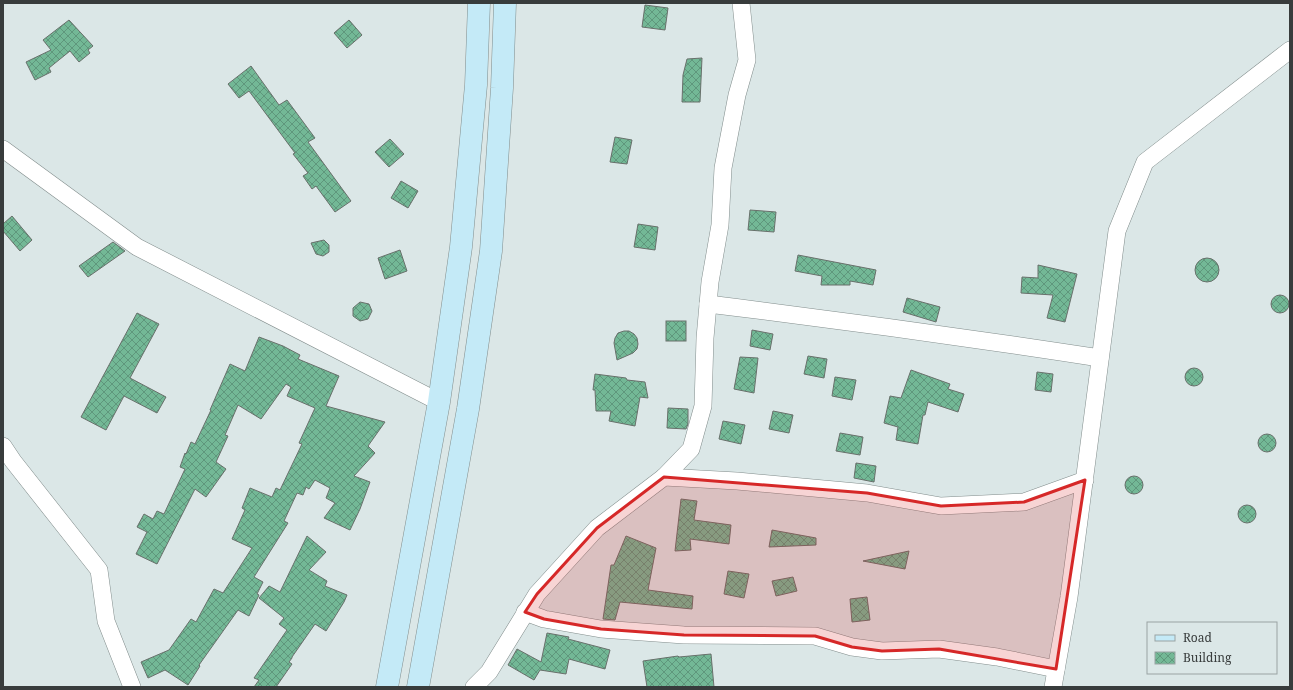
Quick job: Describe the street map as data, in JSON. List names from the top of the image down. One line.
{"legend":["Road","Building"]}
